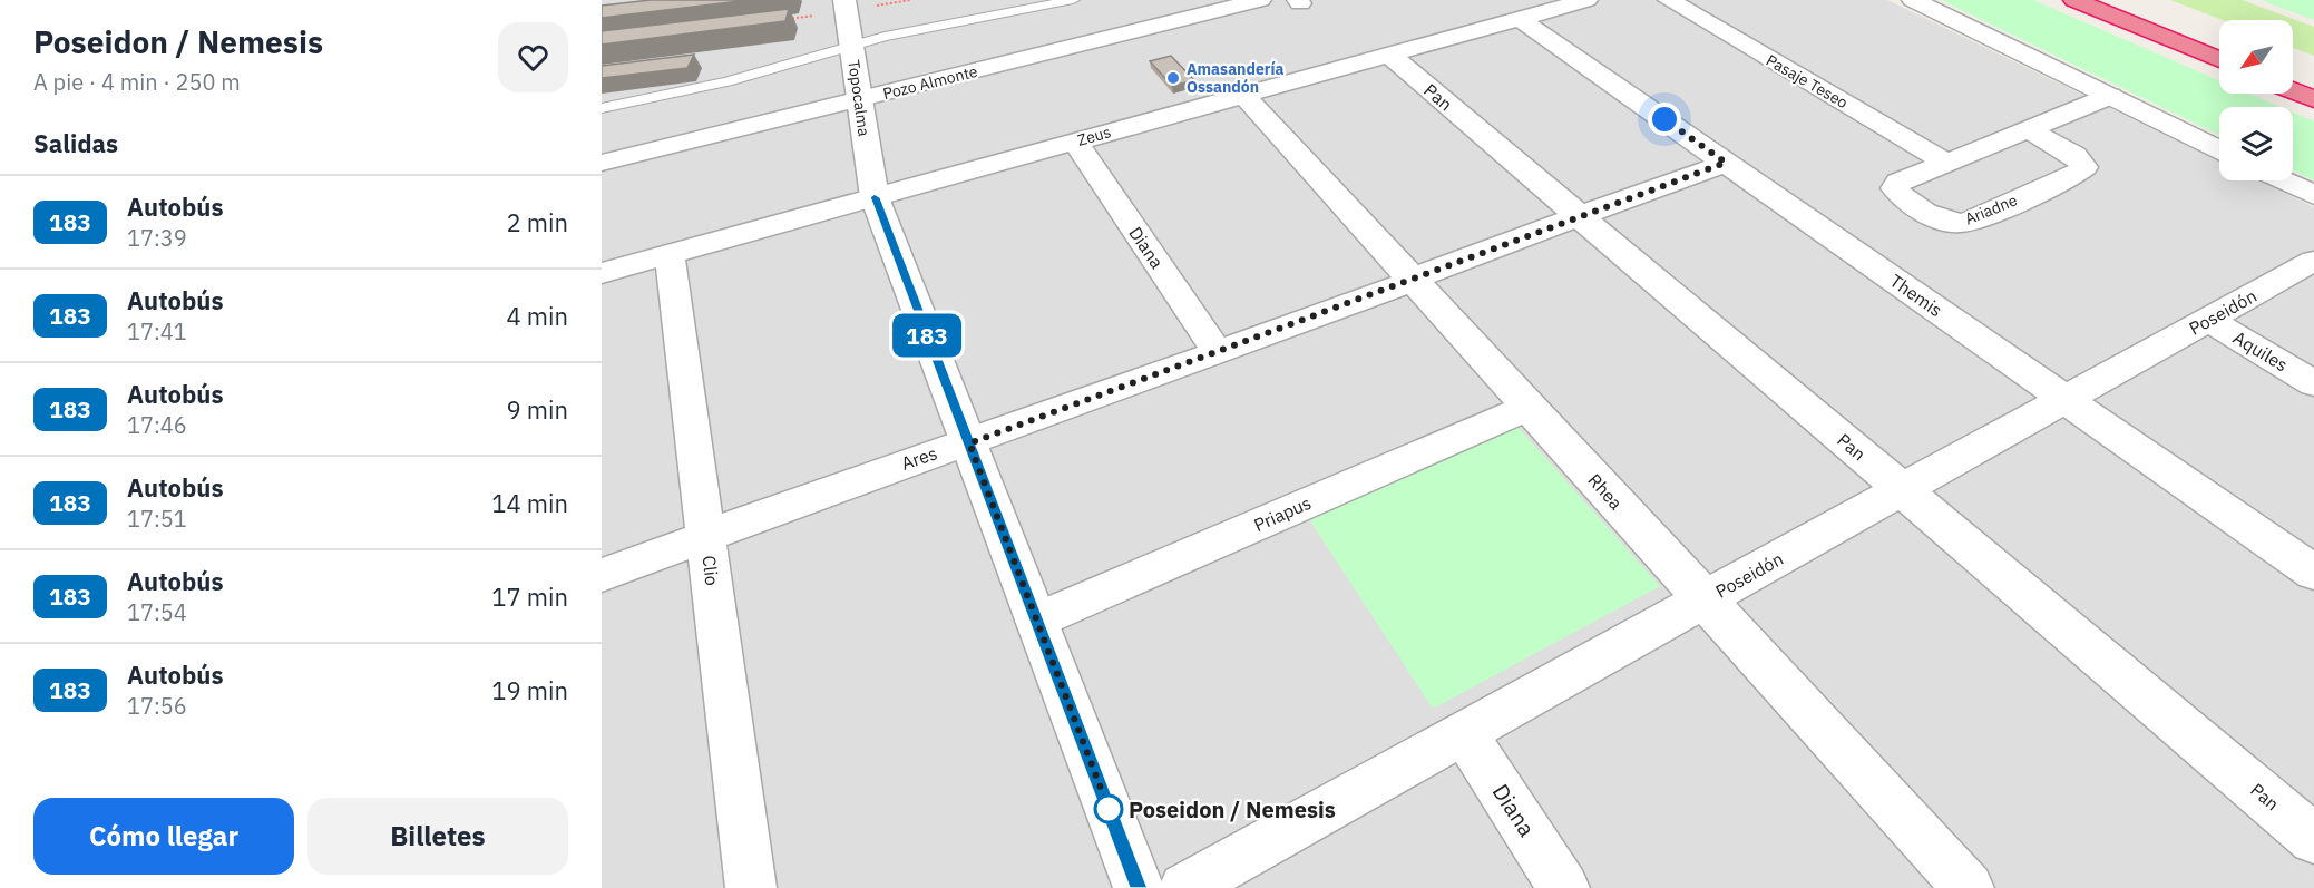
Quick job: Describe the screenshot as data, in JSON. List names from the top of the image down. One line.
{"streets":{"street":["Pasaje Teseo","Pozo Almonte","Pan","Topocalma","Zeus","Ariadne","Diana","Themis","Poseidón","Aquiles","Ares","Rhea","Priapus","Clio"]},"crossings":[["Pasaje Teseo","Ariadne"],["Pozo Almonte","Topocalma"],["Pan","Zeus"],["Pan","Poseidón"],["Pan","Ares"],["Topocalma","Zeus"],["Topocalma","Ares"],["Topocalma","Priapus"],["Zeus","Diana"],["Zeus","Themis"],["Zeus","Rhea"],["Zeus","Clio"],["Diana","Poseidón"],["Diana","Ares"],["Themis","Poseidón"],["Themis","Ares"],["Poseidón","Aquiles"],["Poseidón","Rhea"],["Ares","Rhea"],["Ares","Clio"],["Rhea","Priapus"]],"places":["Amasandería Ossandón","Poseidon / Nemesis"],"lines":["bus line 183"],"north":"bottom left","page":{"heading":[["Poseidon / Nemesis","A pie · 4 min · 250 m"],"Salidas"],"on_map":"183","list":[{"mark":"183","name":"Autobús","note":"17:39","value":"2 min"},{"mark":"183","name":"Autobús","note":"17:41","value":"4 min"},{"mark":"183","name":"Autobús","note":"17:46","value":"9 min"},{"mark":"183","name":"Autobús","note":"17:51","value":"14 min"},{"mark":"183","name":"Autobús","note":"17:54","value":"17 min"},{"mark":"183","name":"Autobús","note":"17:56","value":"19 min"}],"buttons":["Cómo llegar","Billetes"]}}
